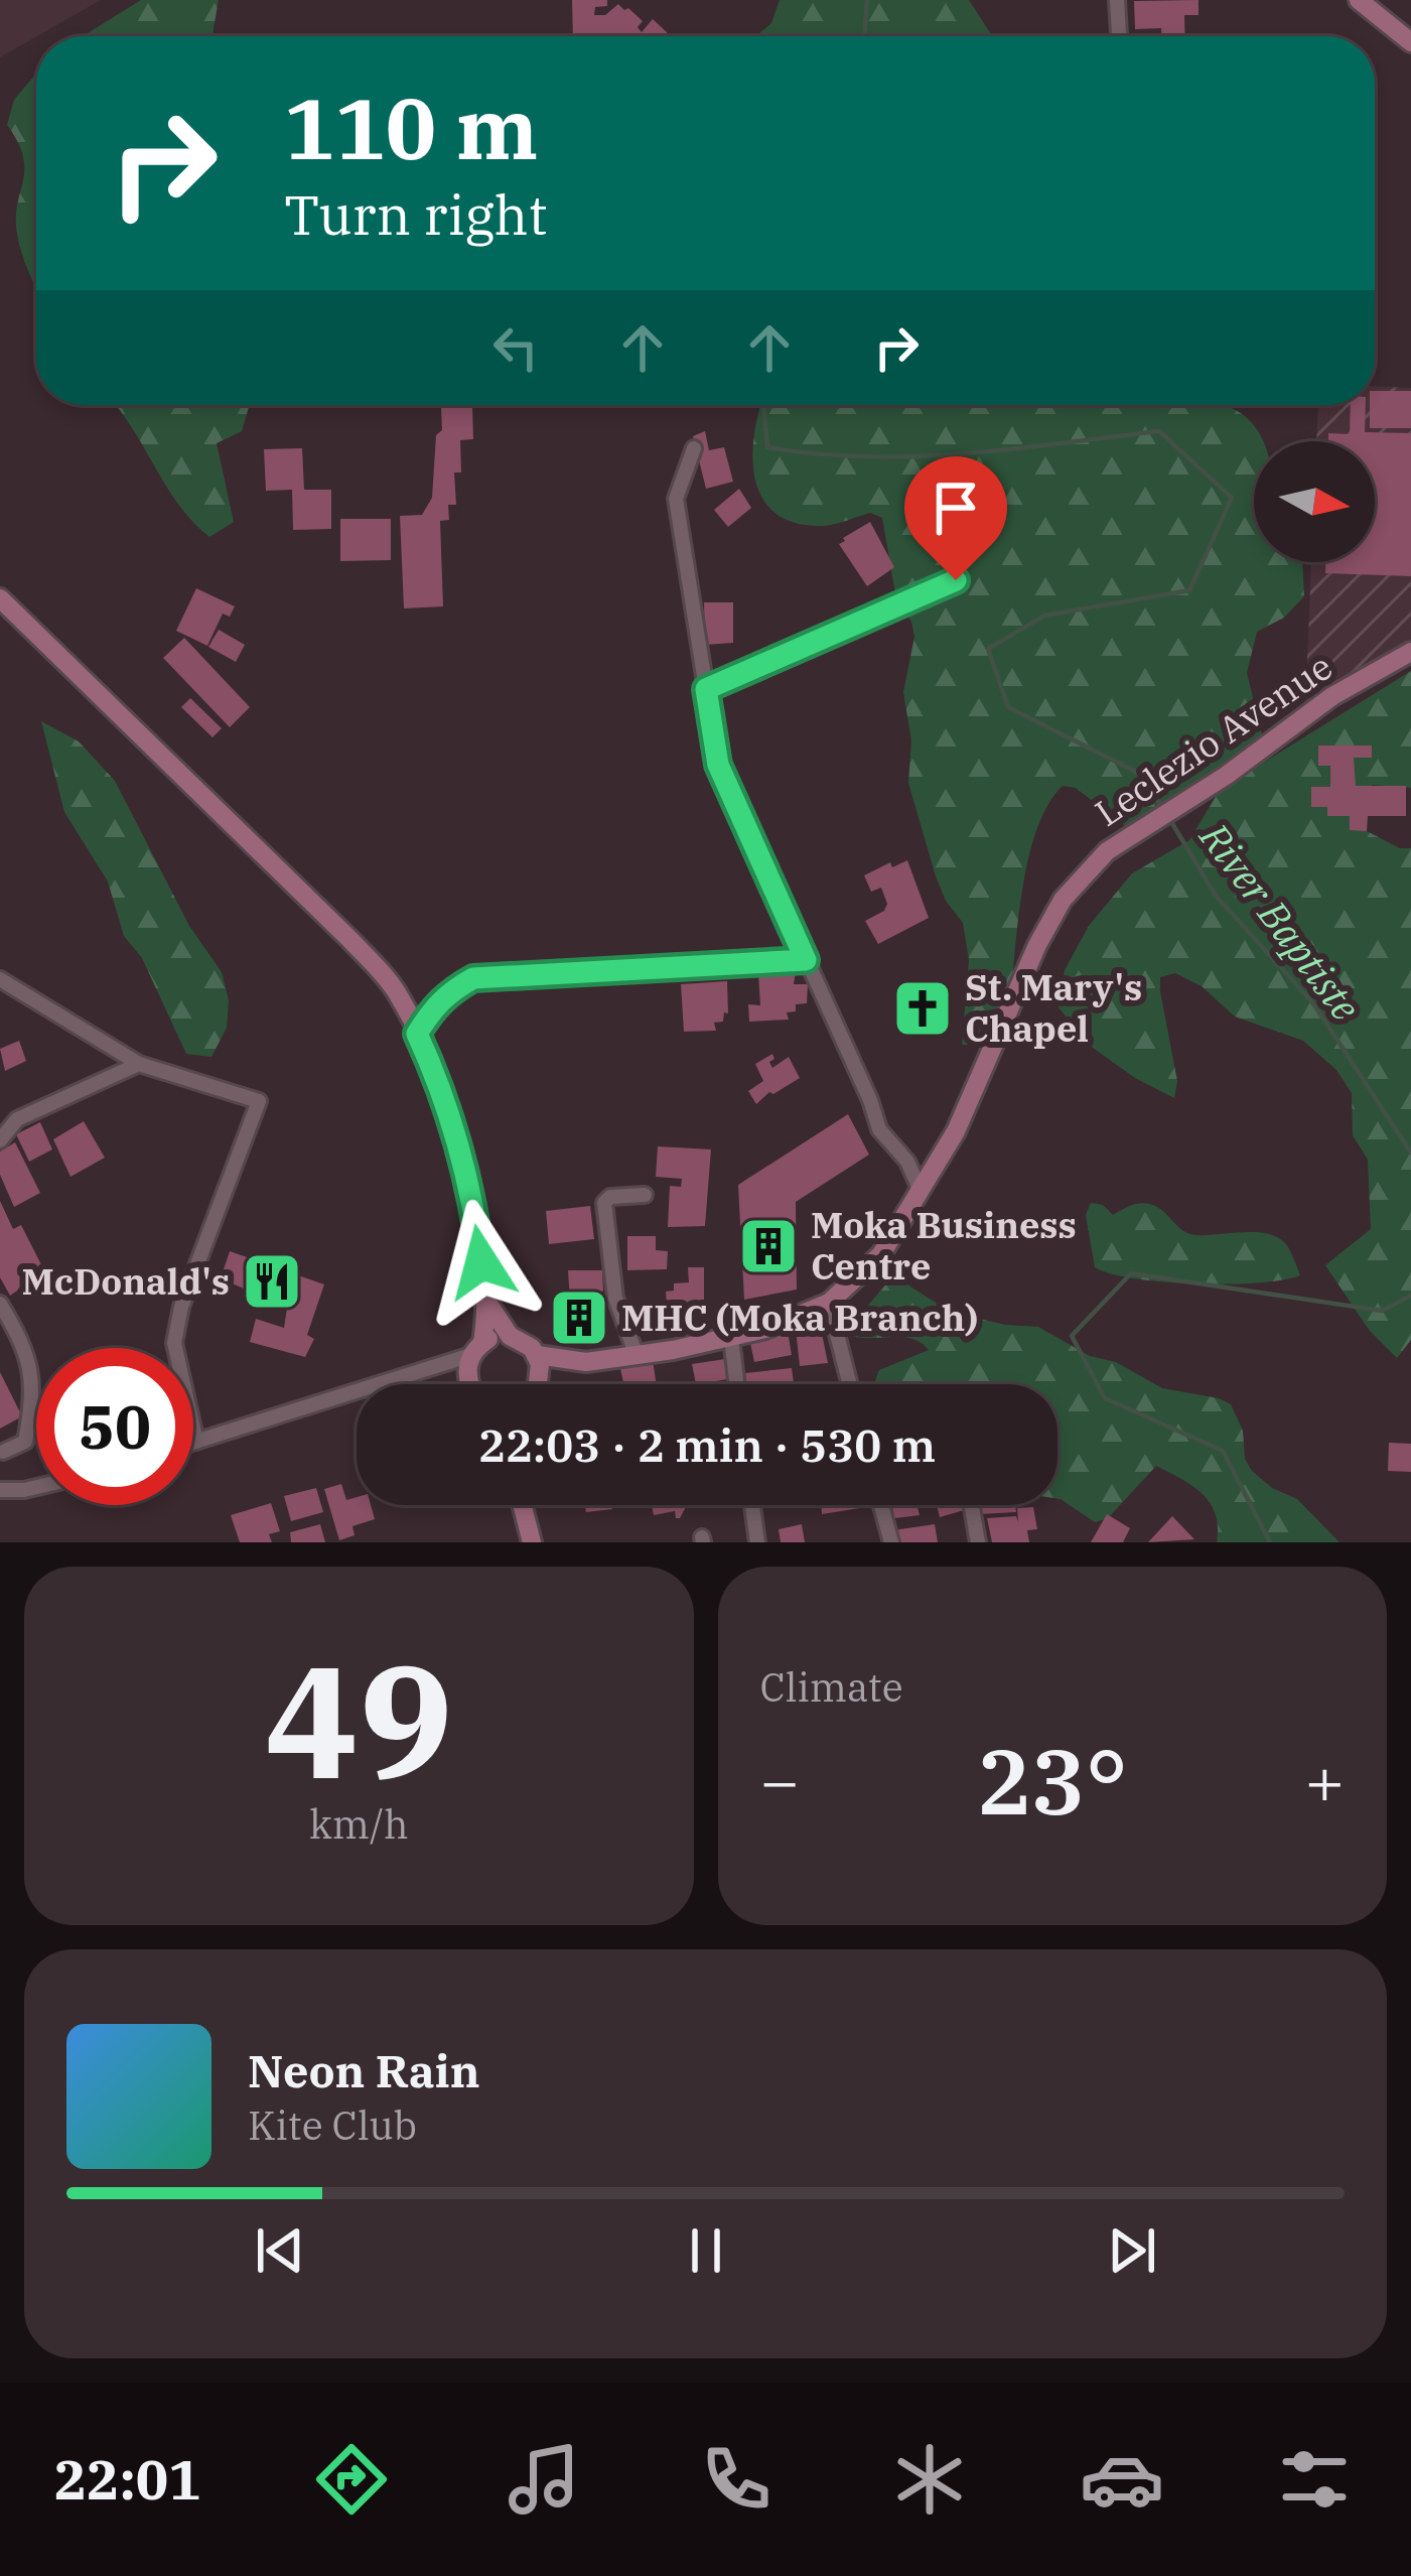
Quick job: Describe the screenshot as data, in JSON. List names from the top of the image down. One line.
{"streets":{"main road":["Leclezio Avenue"]},"water":["River Baptiste"],"places":{"church":["St. Mary's Chapel"],"building":["Moka Business Centre","MHC (Moka Branch)"],"restaurant":["McDonald's"]},"north":"right","page":{"turn":["110 m","Turn right"],"limit":"50","trip":"22:03 · 2 min · 530 m","tile":[["49","km/h"],"Climate"],"heat":["−","23°","+"],"song":["Neon Rain","Kite Club"],"tabs":"22:01"}}
